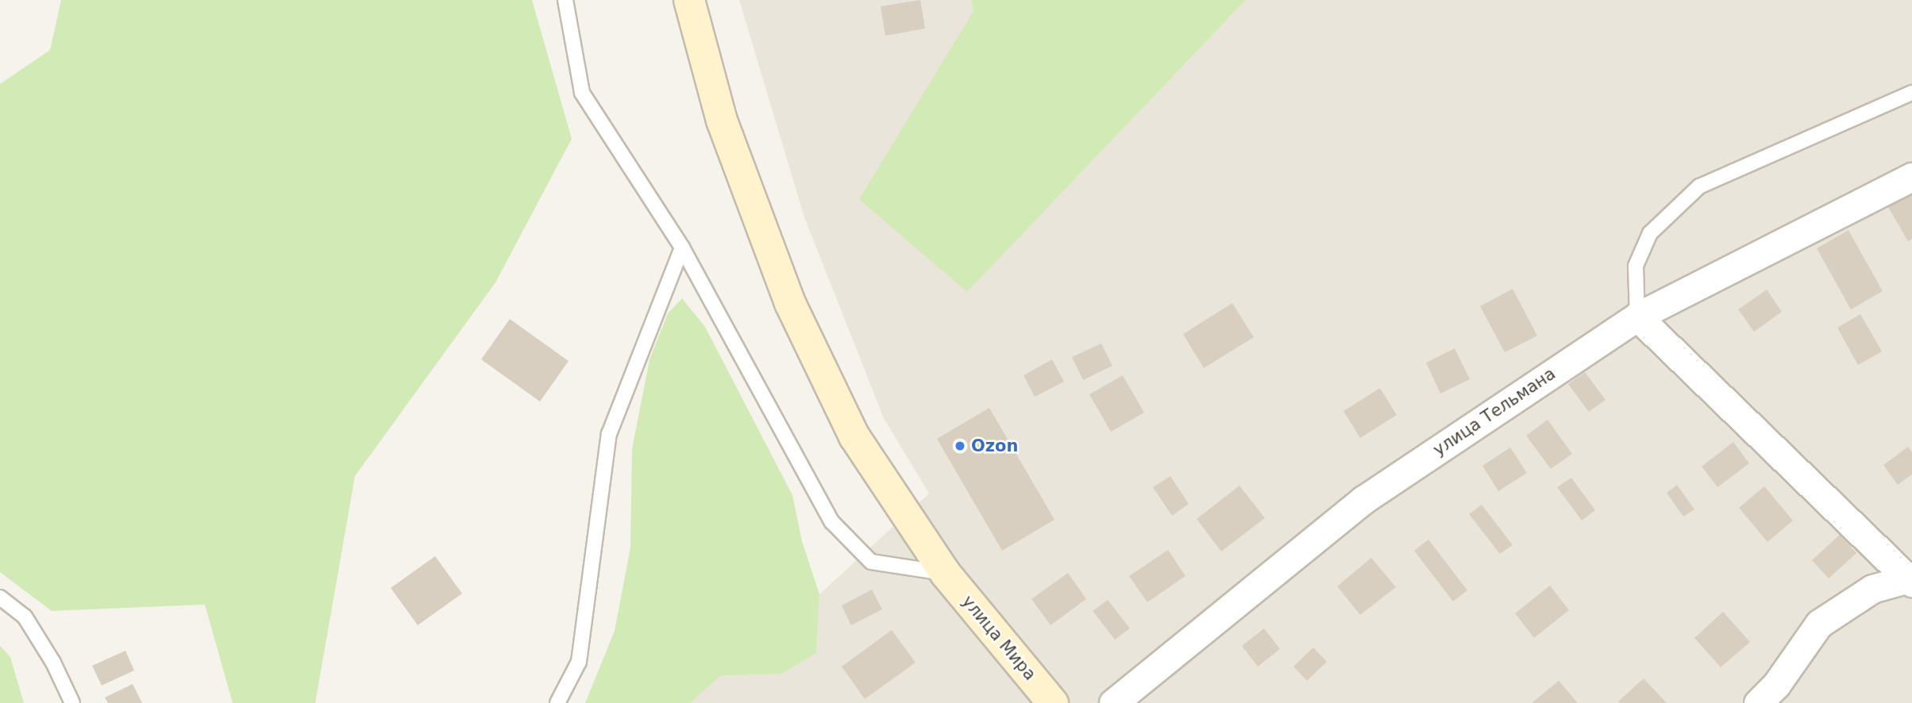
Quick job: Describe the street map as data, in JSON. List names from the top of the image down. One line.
{"streets":{"main road":["улица Мира"],"street":["улица Тельмана"]},"places":["Ozon"]}
